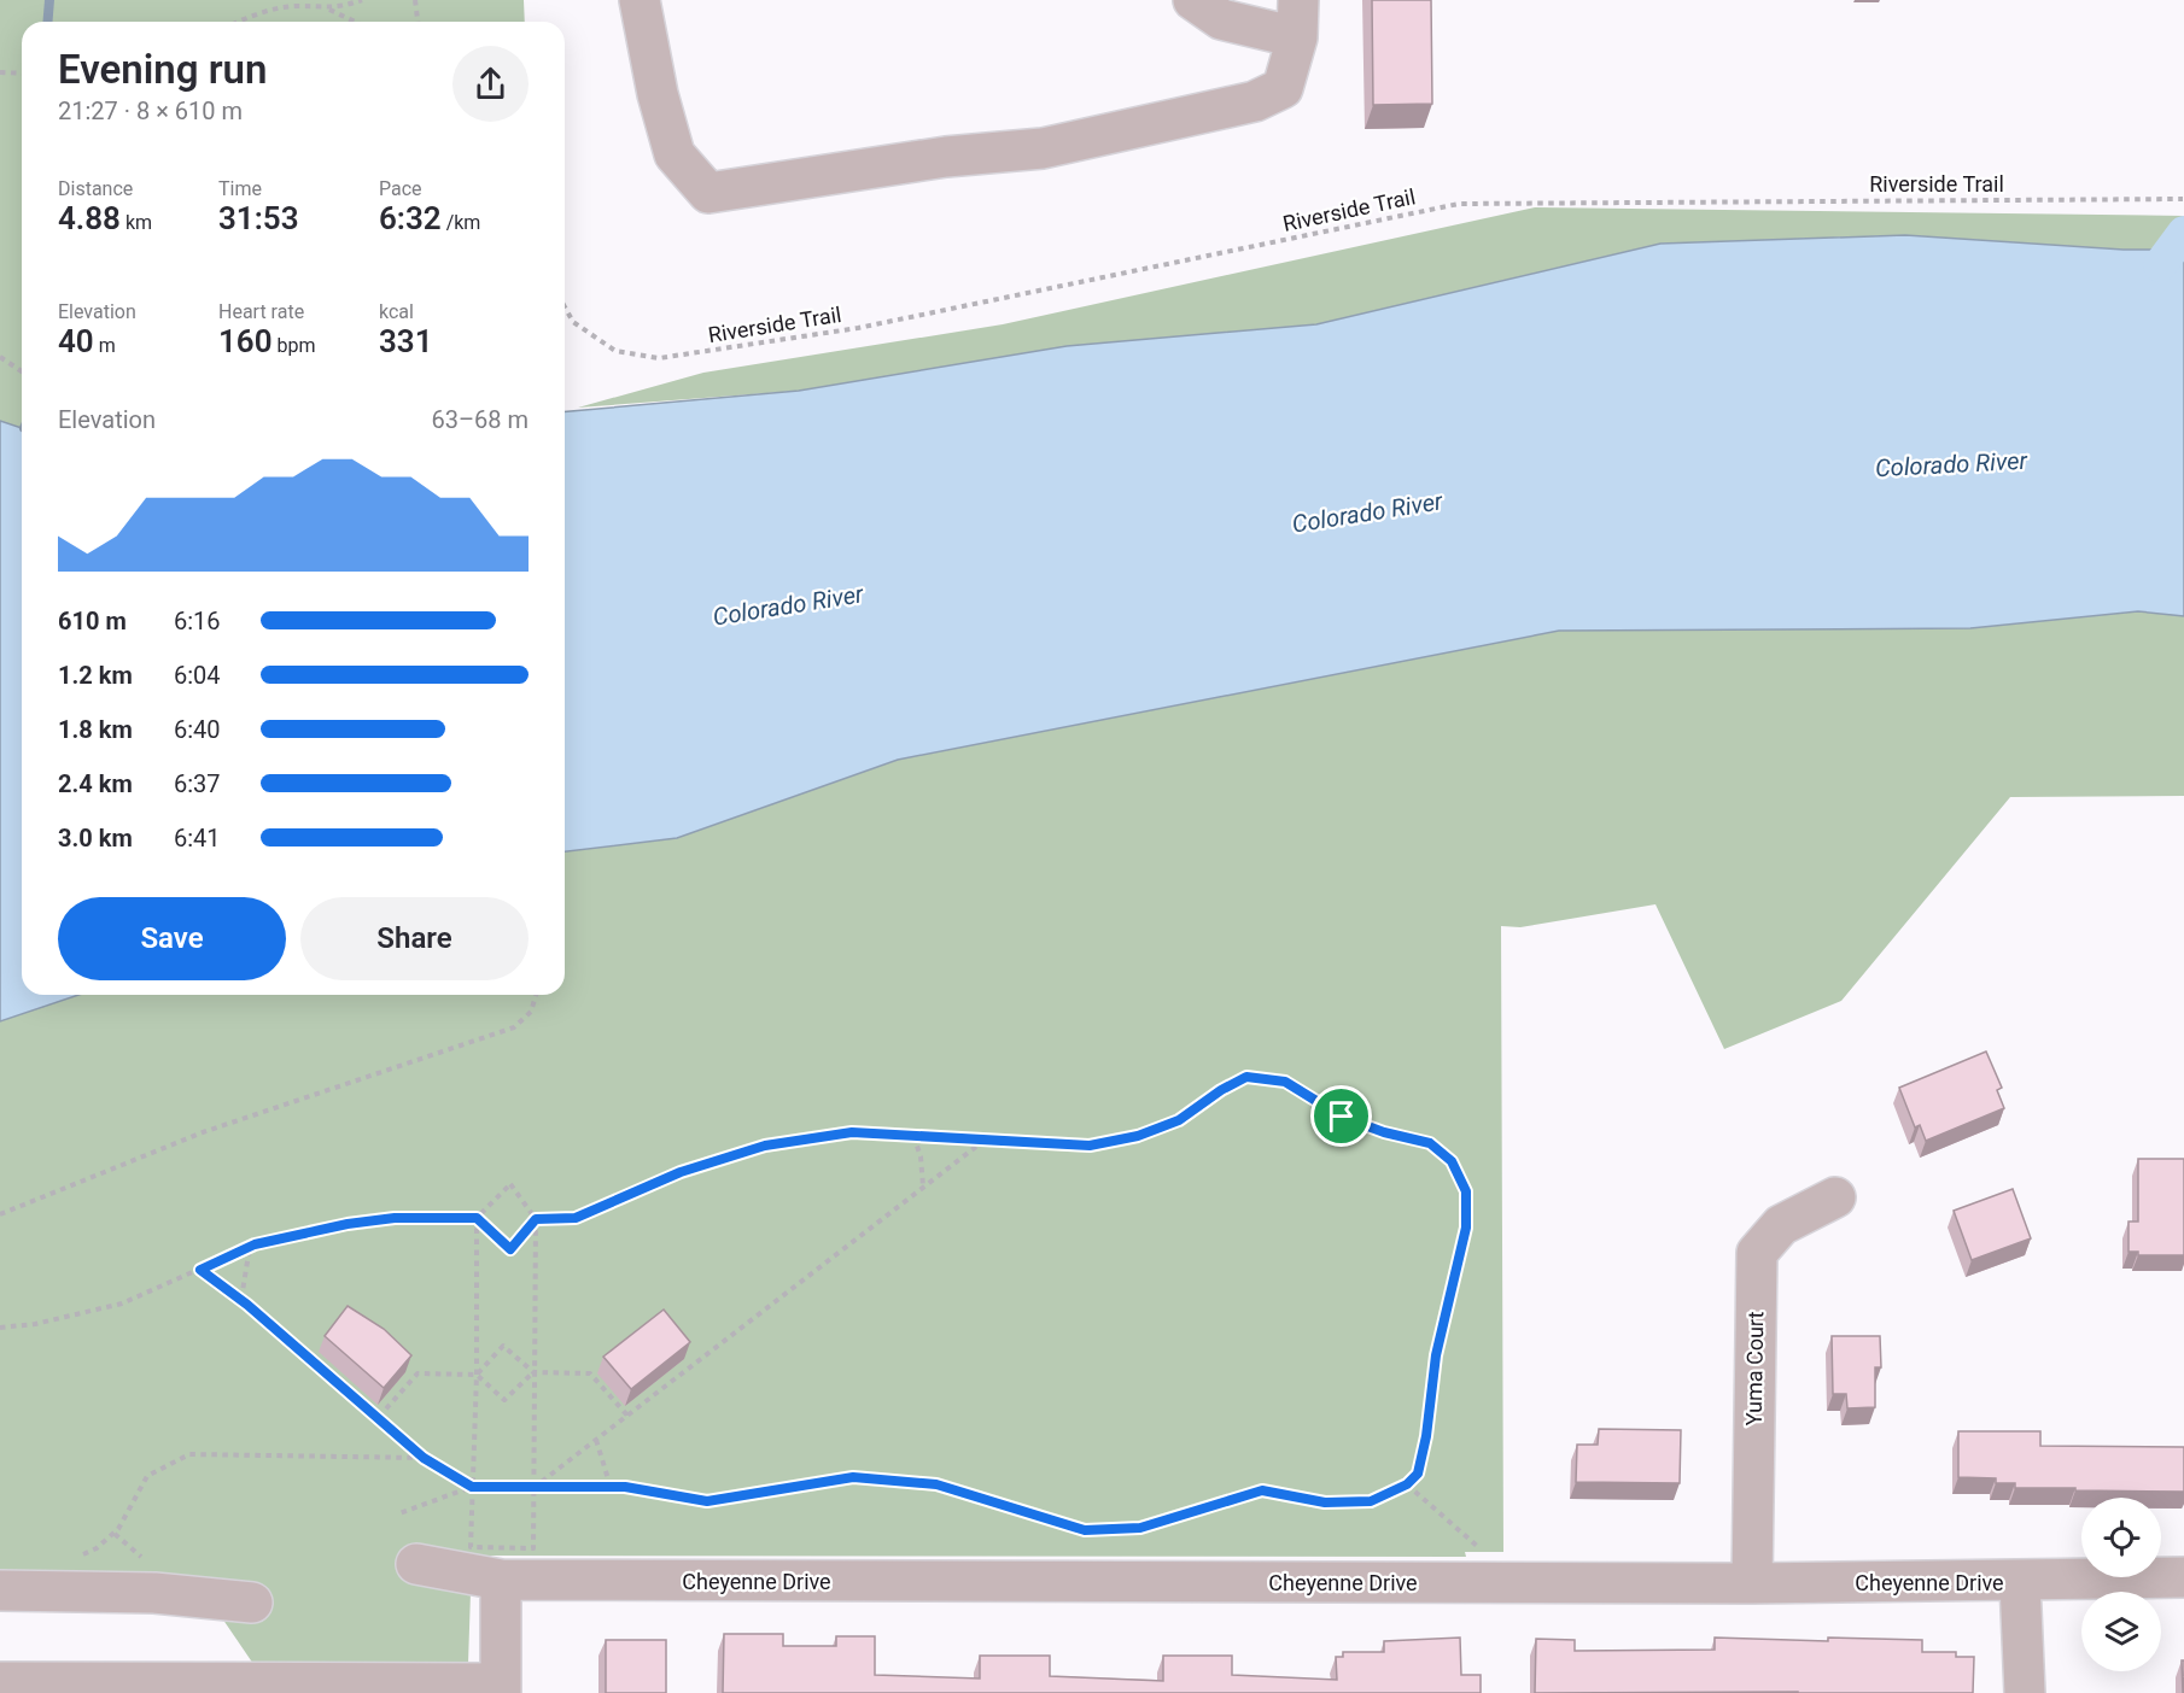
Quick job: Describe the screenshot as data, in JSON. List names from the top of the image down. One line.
{"streets":{"street":["Yuma Court","Cheyenne Drive"],"path":["Riverside Trail"]},"crossings":[["Yuma Court","Cheyenne Drive"]],"water":["Colorado River"],"page":{"heading":["Evening run","21:27 · 8 × 610 m"],"stats":[["Distance","4.88 km"],["Time","31:53"],["Pace","6:32 /km"],["Elevation","40 m"],["Heart rate","160 bpm"],["kcal","331"]],"chart":["Elevation","63–68 m"],"list":[{"name":"610 m","note":"6:16"},{"name":"1.2 km","note":"6:04"},{"name":"1.8 km","note":"6:40"},{"name":"2.4 km","note":"6:37"},{"name":"3.0 km","note":"6:41"}],"buttons":["Save","Share"]}}
